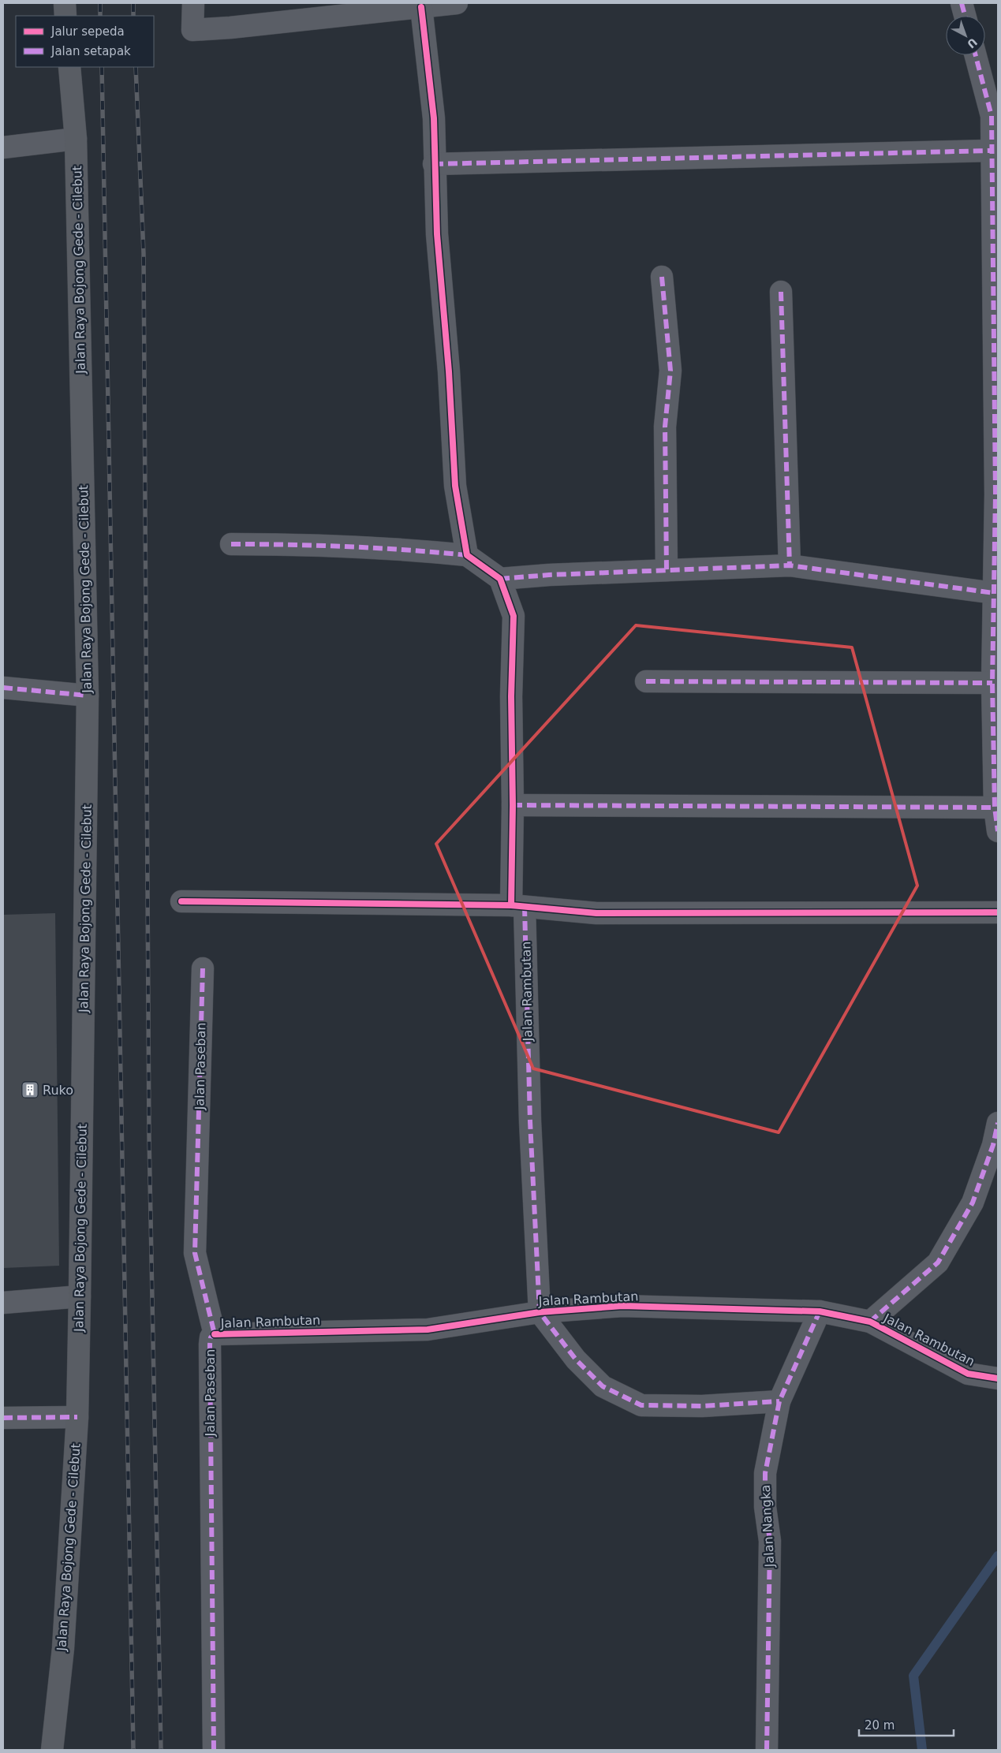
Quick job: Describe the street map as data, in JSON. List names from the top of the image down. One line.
{"streets":{"main road":["Jalan Raya Bojong Gede - Cilebut"],"street":["Jalan Rambutan","Jalan Paseban","Jalan Nangka"]},"crossings":[["Jalan Rambutan","Jalan Paseban"],["Jalan Rambutan","Jalan Nangka"]],"places":{"building":["Ruko"]},"legend":["Jalur sepeda","Jalan setapak"],"scale_bar":"20 m","north":"bottom right"}
